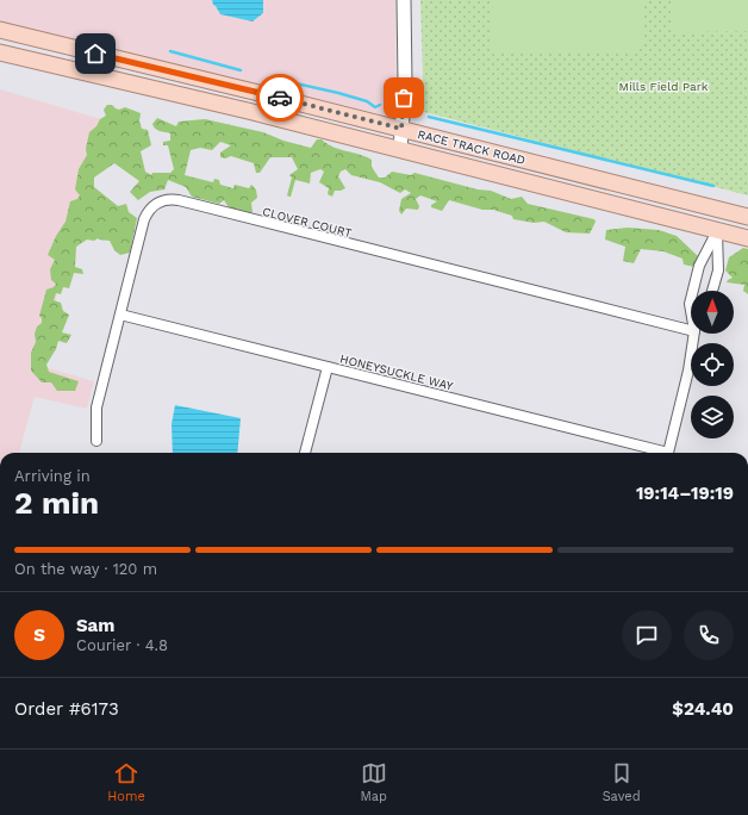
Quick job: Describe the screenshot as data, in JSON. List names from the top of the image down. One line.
{"streets":{"main road":["RACE TRACK ROAD"],"street":["CLOVER COURT","HONEYSUCKLE WAY"]},"crossings":[["CLOVER COURT","HONEYSUCKLE WAY"]],"parks":["Mills Field Park"],"north":"top","page":{"heading":["2 min","Arriving in","19:14–19:19"],"panel":["Sam","Courier · 4.8","Order #6173","$24.40"],"bar":"On the way · 120 m","round":"S","tabs":["Home","Map","Saved"]}}
